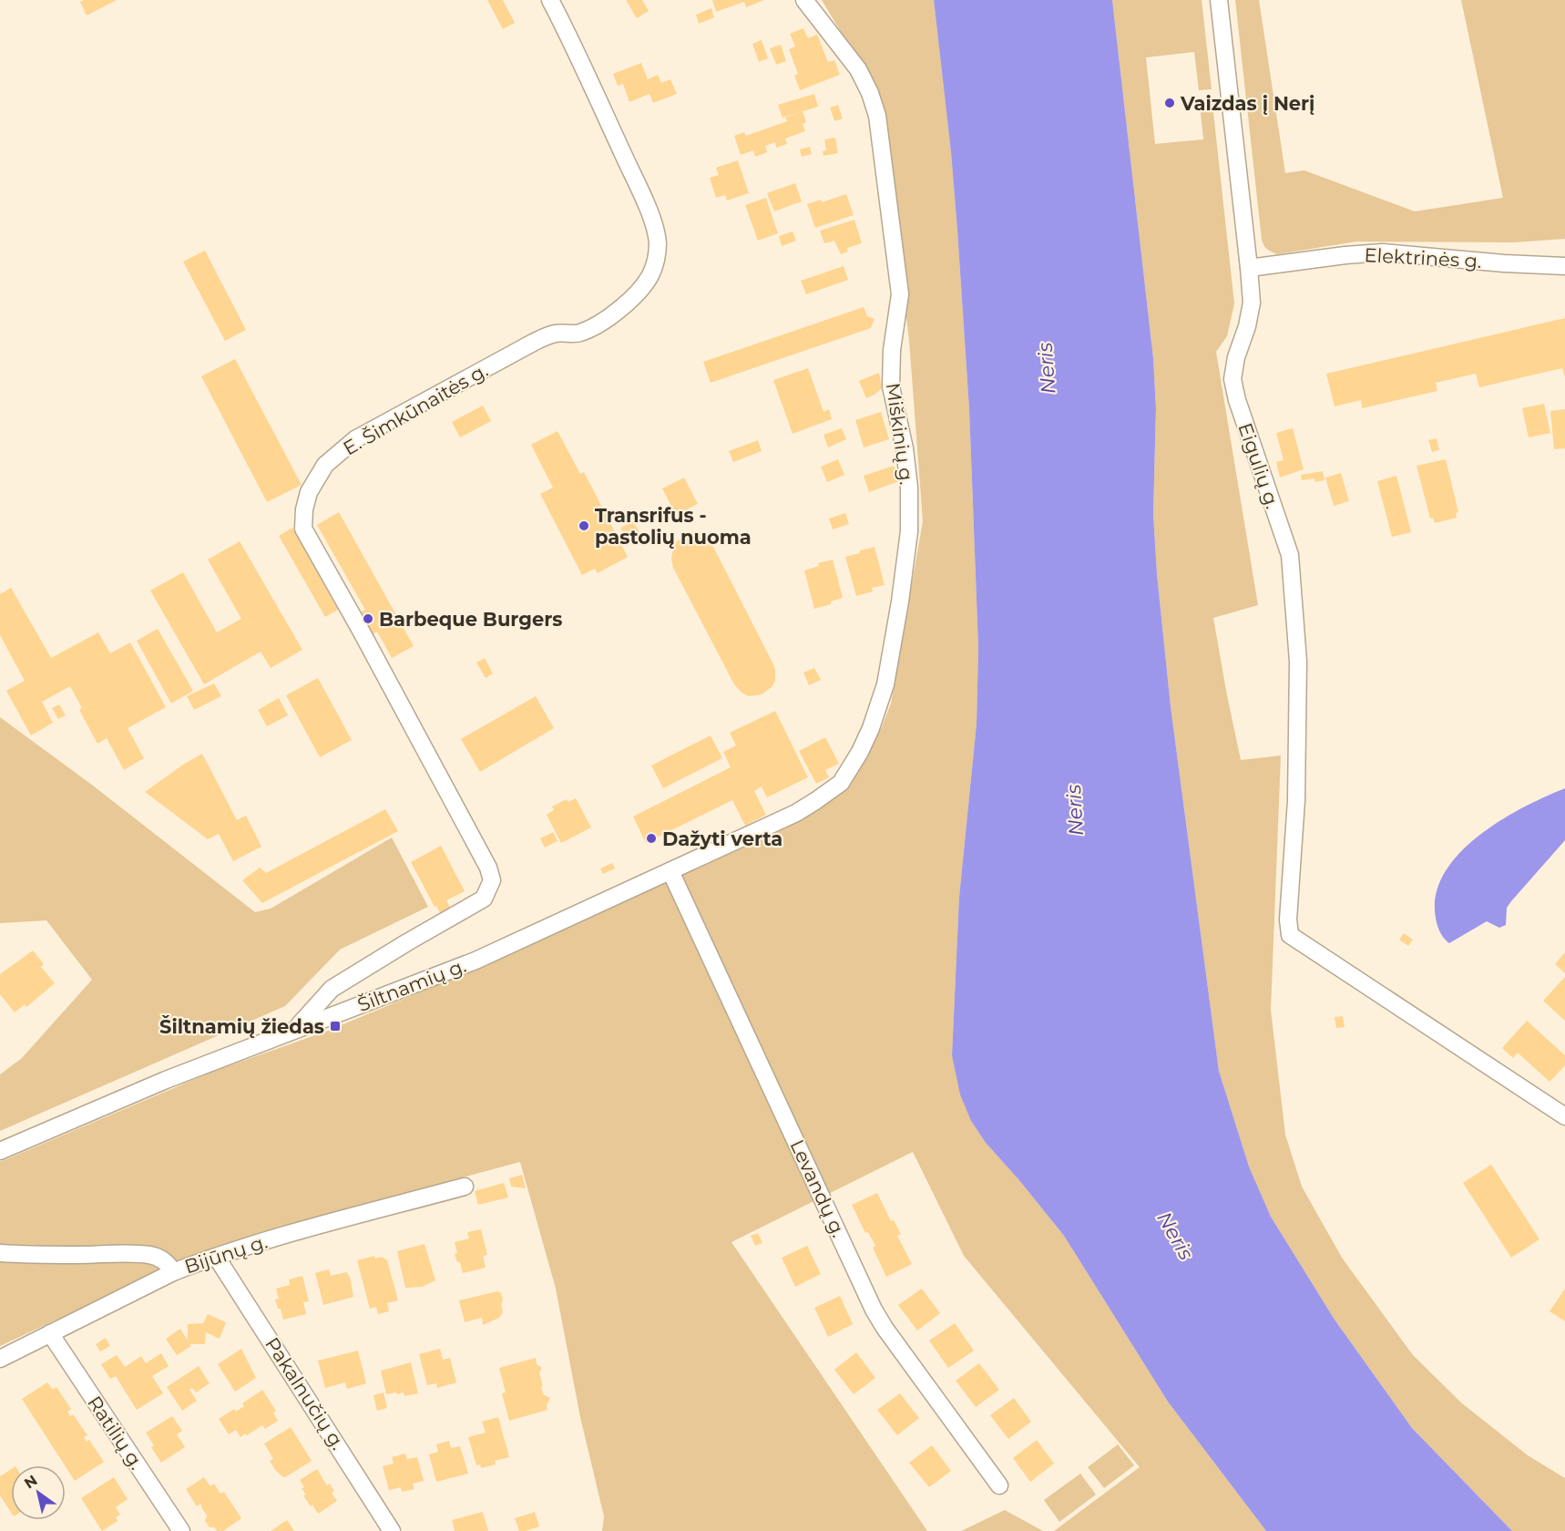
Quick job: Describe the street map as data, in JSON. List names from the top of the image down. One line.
{"streets":{"street":["Elektrinės g.","E. Šimkūnaitės g.","Miškinių g.","Eigulių g.","Šiltnamių g.","Levandų g.","Bijūnų g.","Pakalnučių g.","Ratilių g."]},"crossings":[["Elektrinės g.","Eigulių g."],["E. Šimkūnaitės g.","Šiltnamių g."],["Miškinių g.","Šiltnamių g."],["Šiltnamių g.","Levandų g."],["Bijūnų g.","Pakalnučių g."],["Bijūnų g.","Ratilių g."]],"water":["Neris"],"places":{"other":["Vaizdas į Nerį","Transrifus - pastolių nuoma","Barbeque Burgers","Dažyti verta"],"transit":["Šiltnamių žiedas"]},"north":"top left"}
